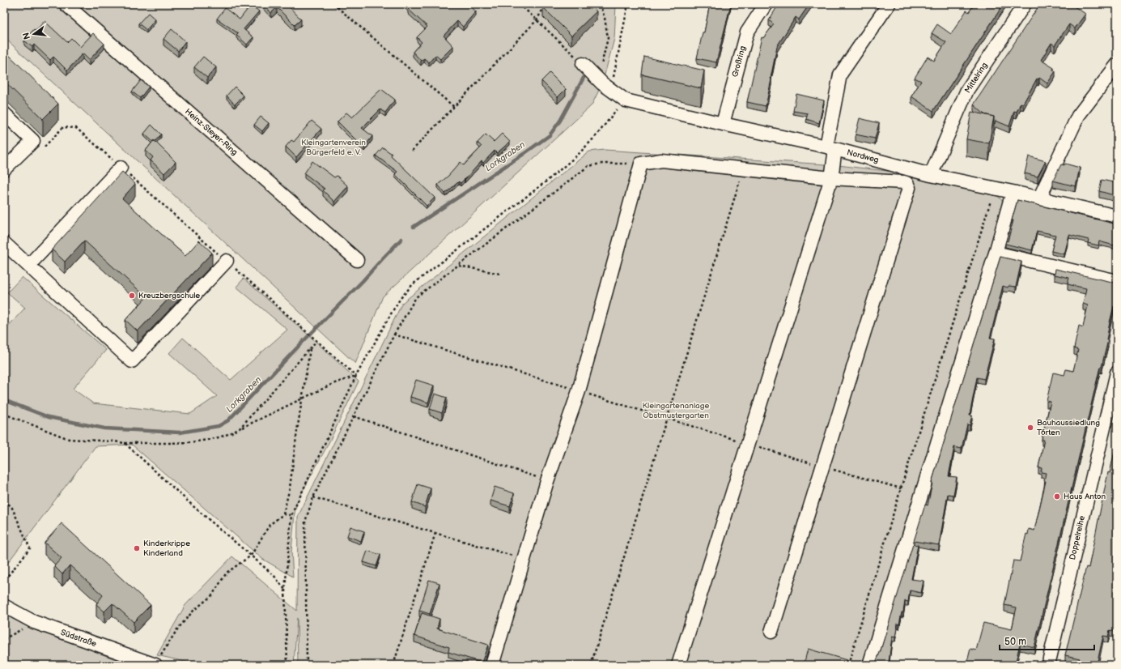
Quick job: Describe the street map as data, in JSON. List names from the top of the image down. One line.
{"streets":{"street":["Großring","Mittelring","Heinz-Steyer-Ring","Nordweg","Doppelreihe","Südstraße"]},"crossings":[["Großring","Nordweg"],["Mittelring","Nordweg"]],"water":["Lorkgraben"],"parks":["Kleingartenverein Bürgerfeld e. V.","Kleingartenanlage Obstmustergarten"],"places":["Kreuzbergschule","Bauhaussiedlung Törten","Haus Anton","Kinderkrippe Kinderland"],"scale_bar":"50 m","north":"left"}
